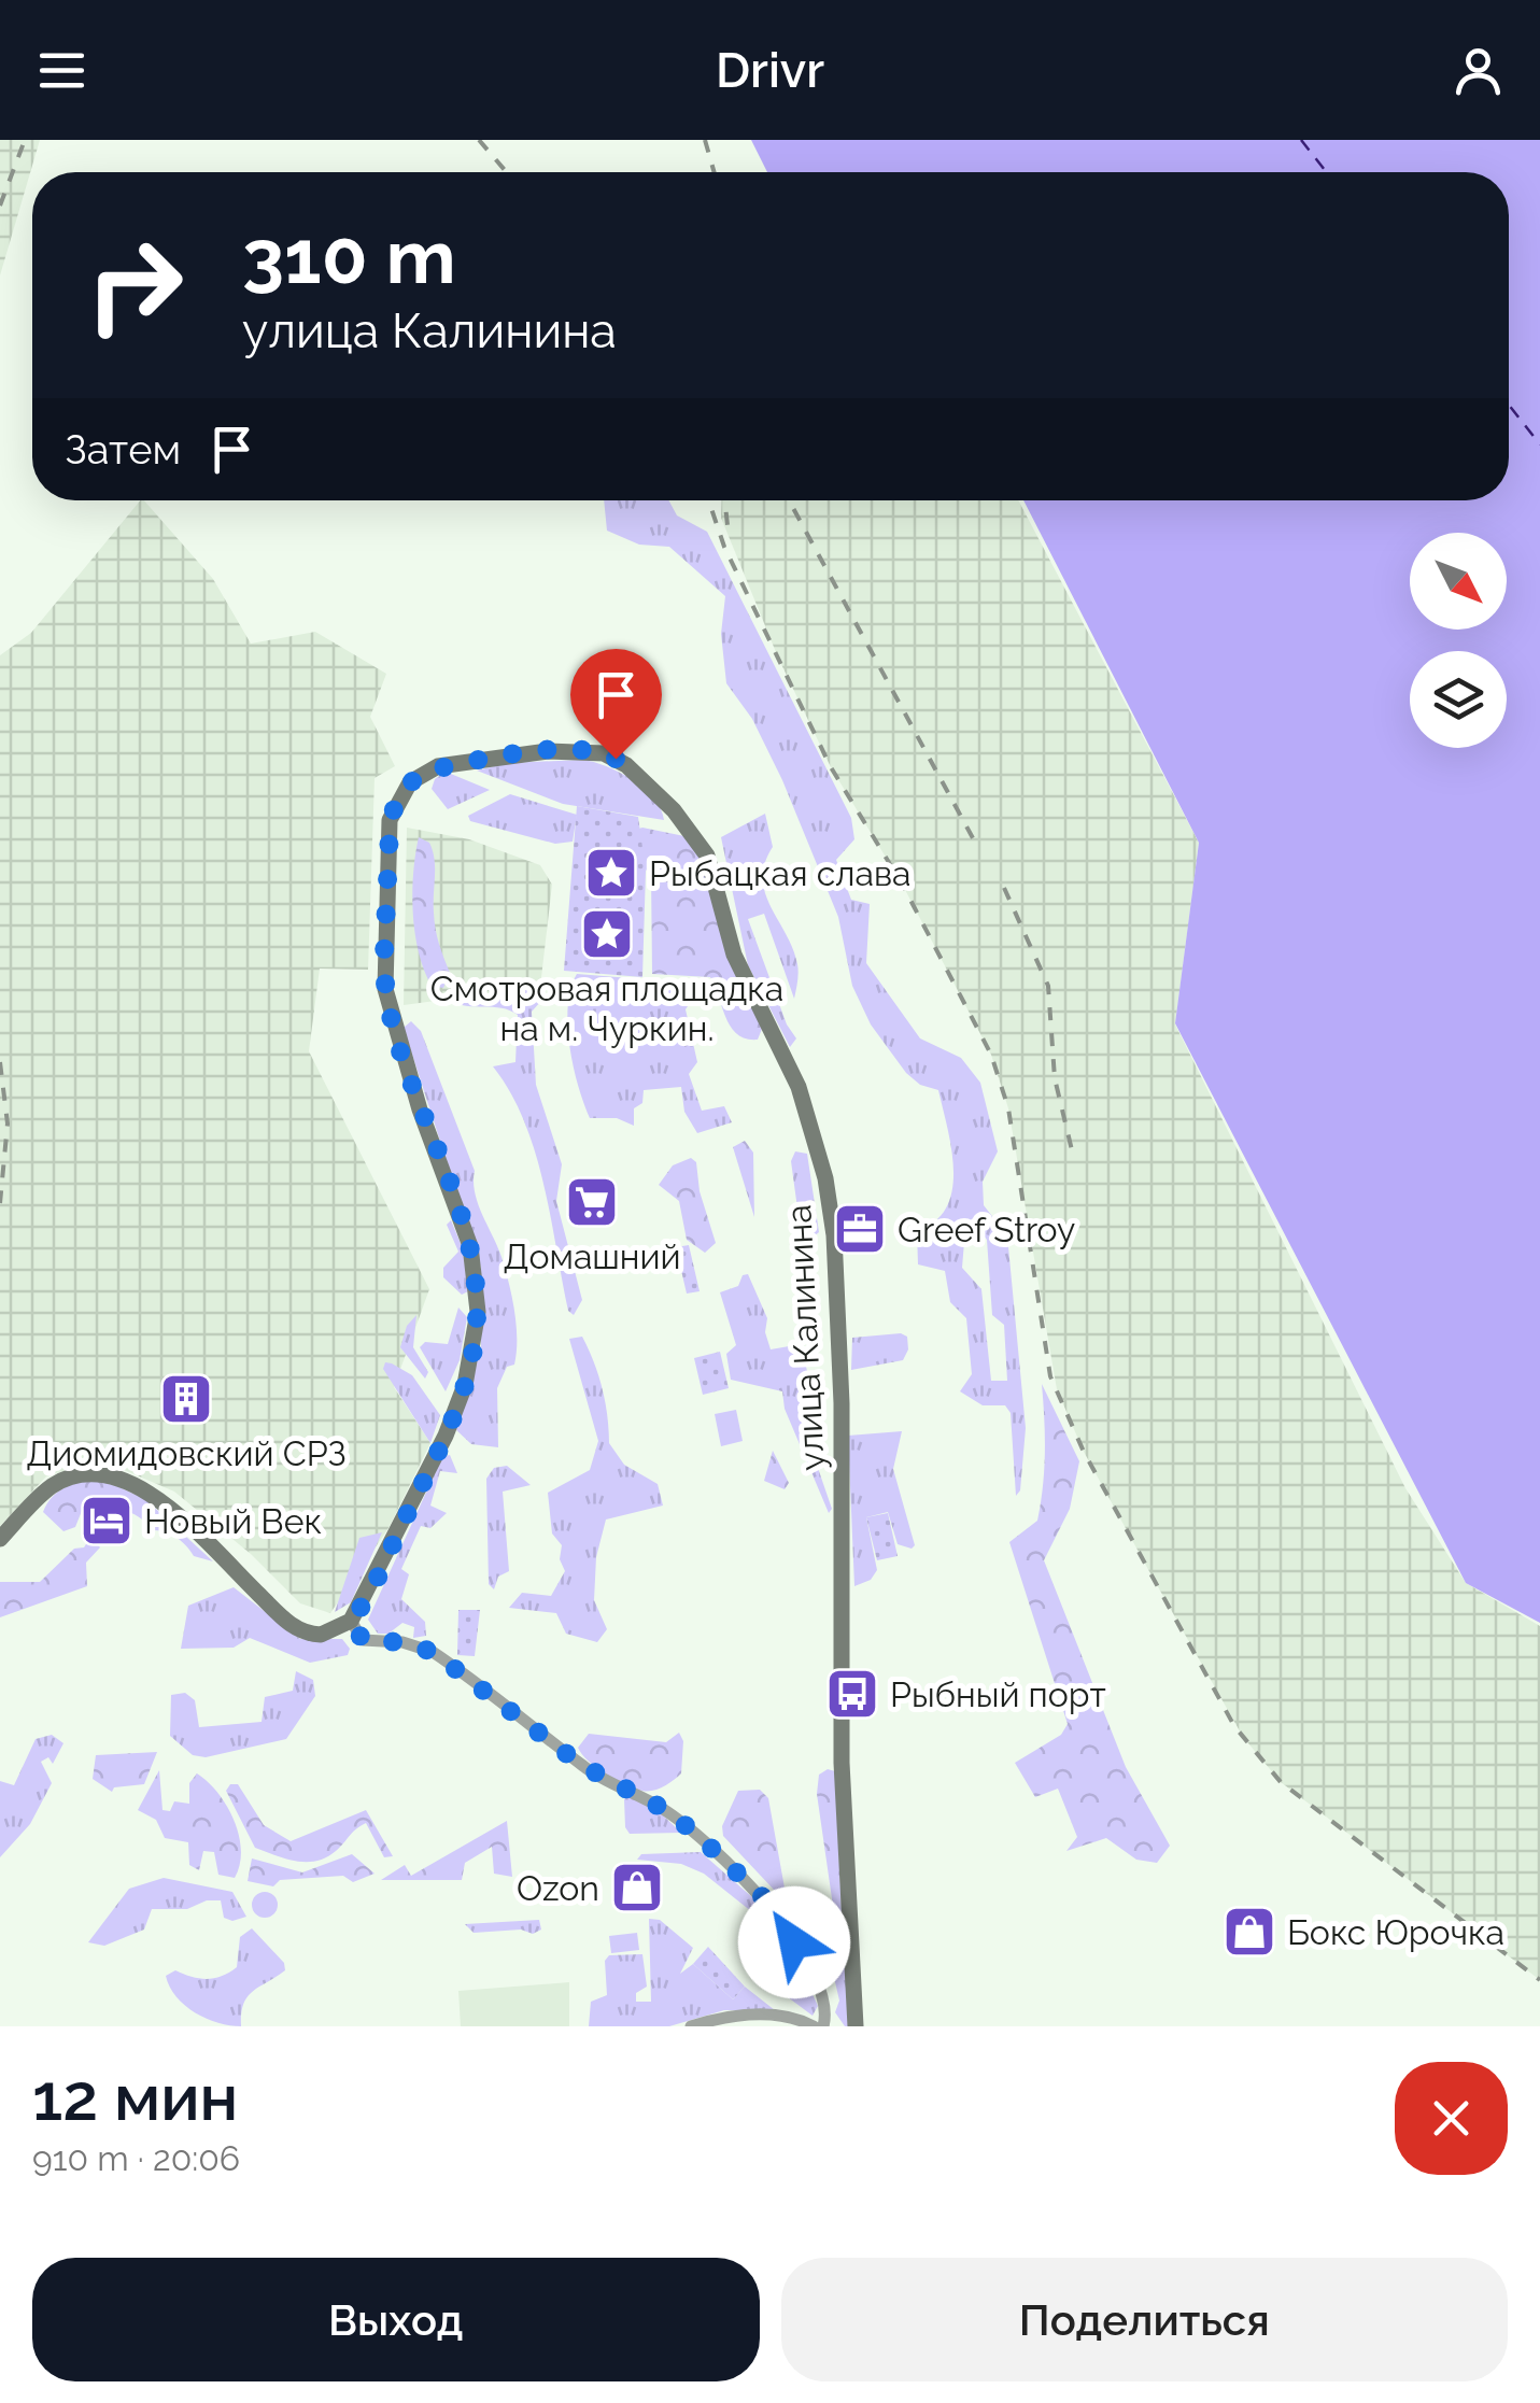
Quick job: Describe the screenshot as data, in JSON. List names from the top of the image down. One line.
{"streets":{"main road":["улица Калинина"]},"places":{"place":["Рыбацкая слава","Смотровая площадка на м. Чуркин."],"supermarket":["Домашний"],"office":["Greef Stroy"],"building":["Диомидовский СРЗ"],"hotel":["Новый Век"],"bus stop":["Рыбный порт"],"shop":["Ozon","Бокс Юрочка"]},"north":"bottom right","page":{"header":"Drivr","turn":["310 m","улица Калинина"],"then":"Затем","heading":["12 мин","910 m · 20:06"],"buttons":["Выход","Поделиться"]}}
